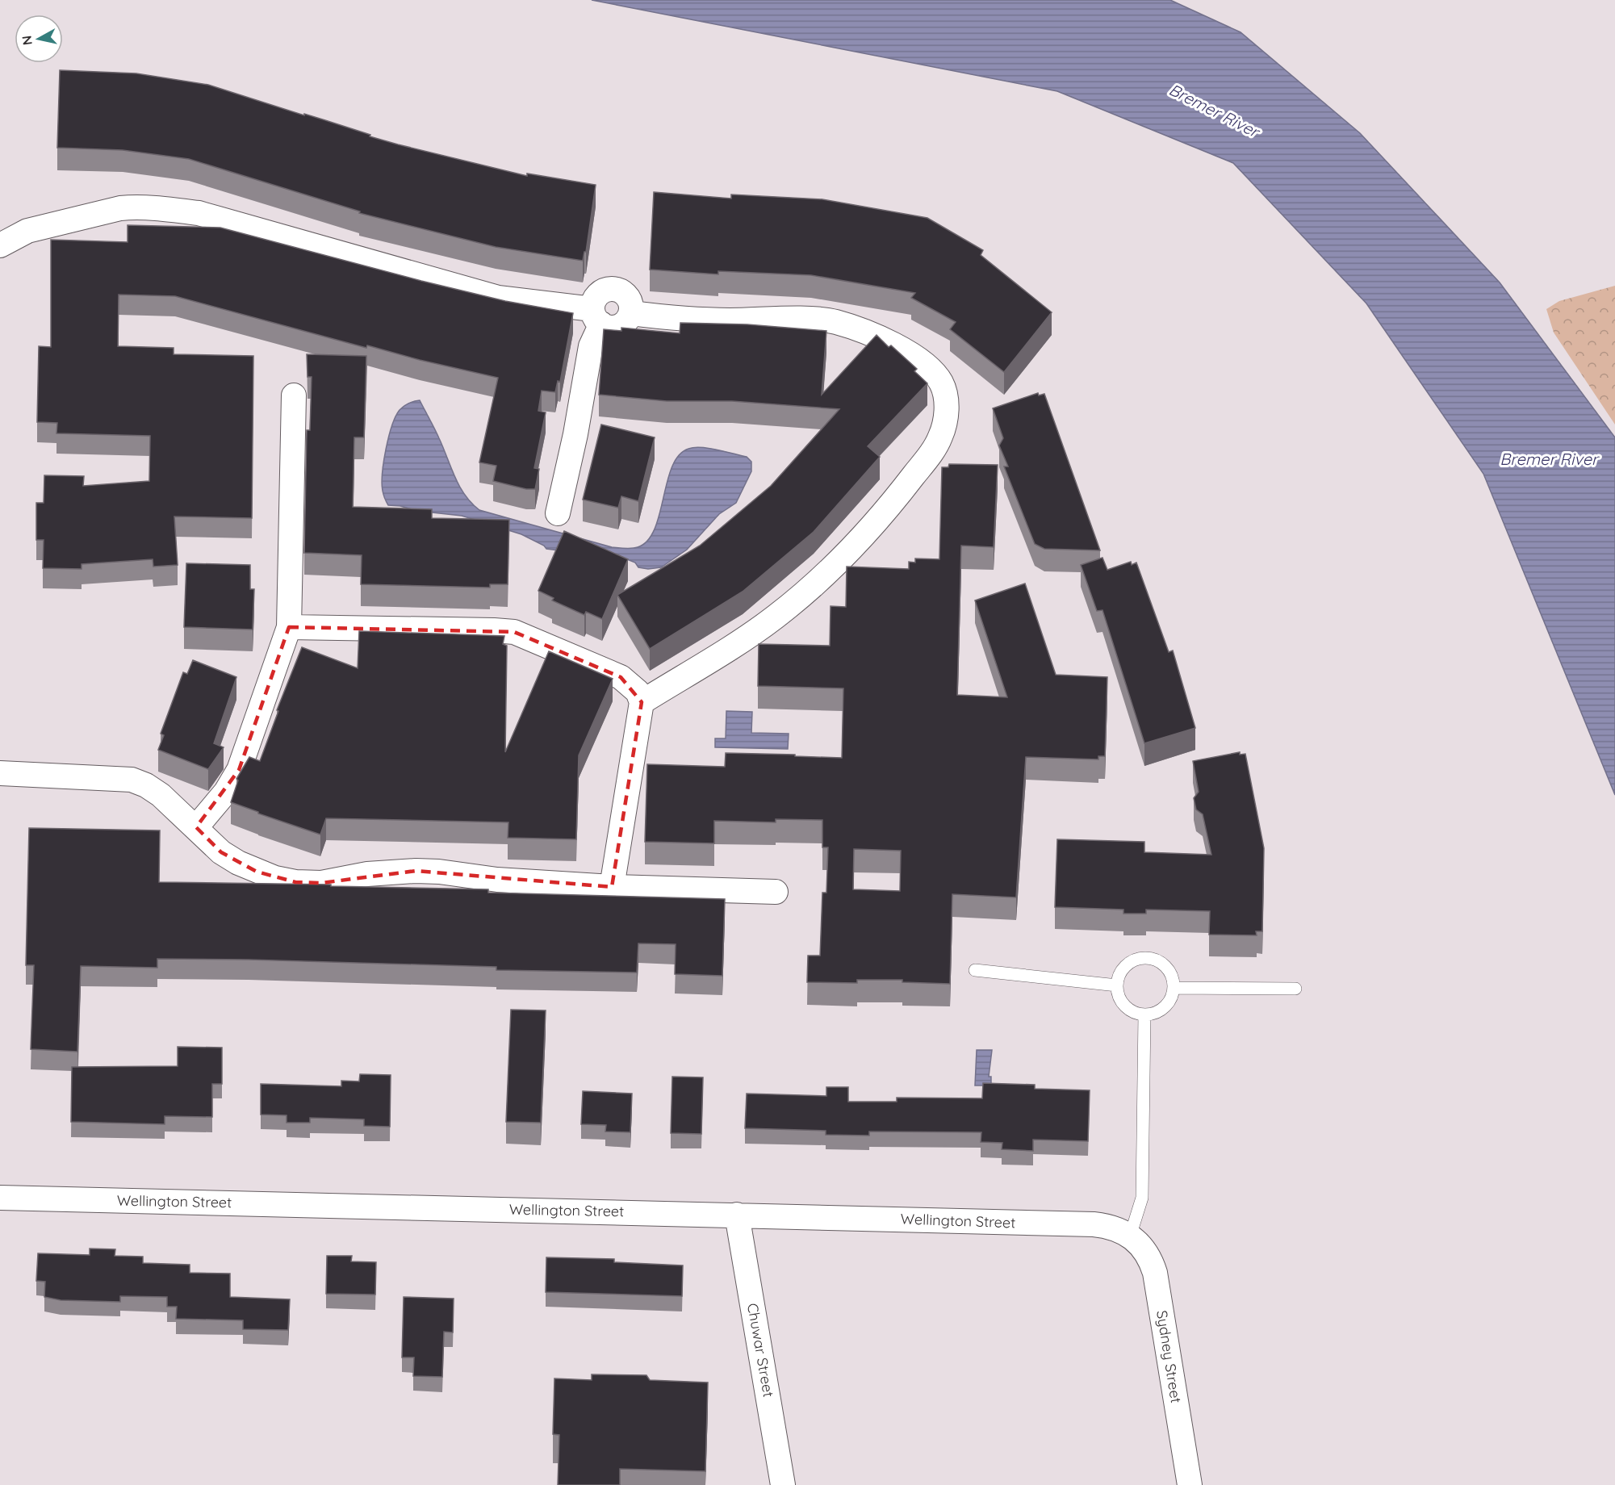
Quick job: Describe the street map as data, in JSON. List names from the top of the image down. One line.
{"streets":{"street":["Wellington Street","Chuwar Street","Sydney Street"]},"crossings":[["Wellington Street","Chuwar Street"],["Wellington Street","Sydney Street"]],"water":["Bremer River"],"north":"left"}
